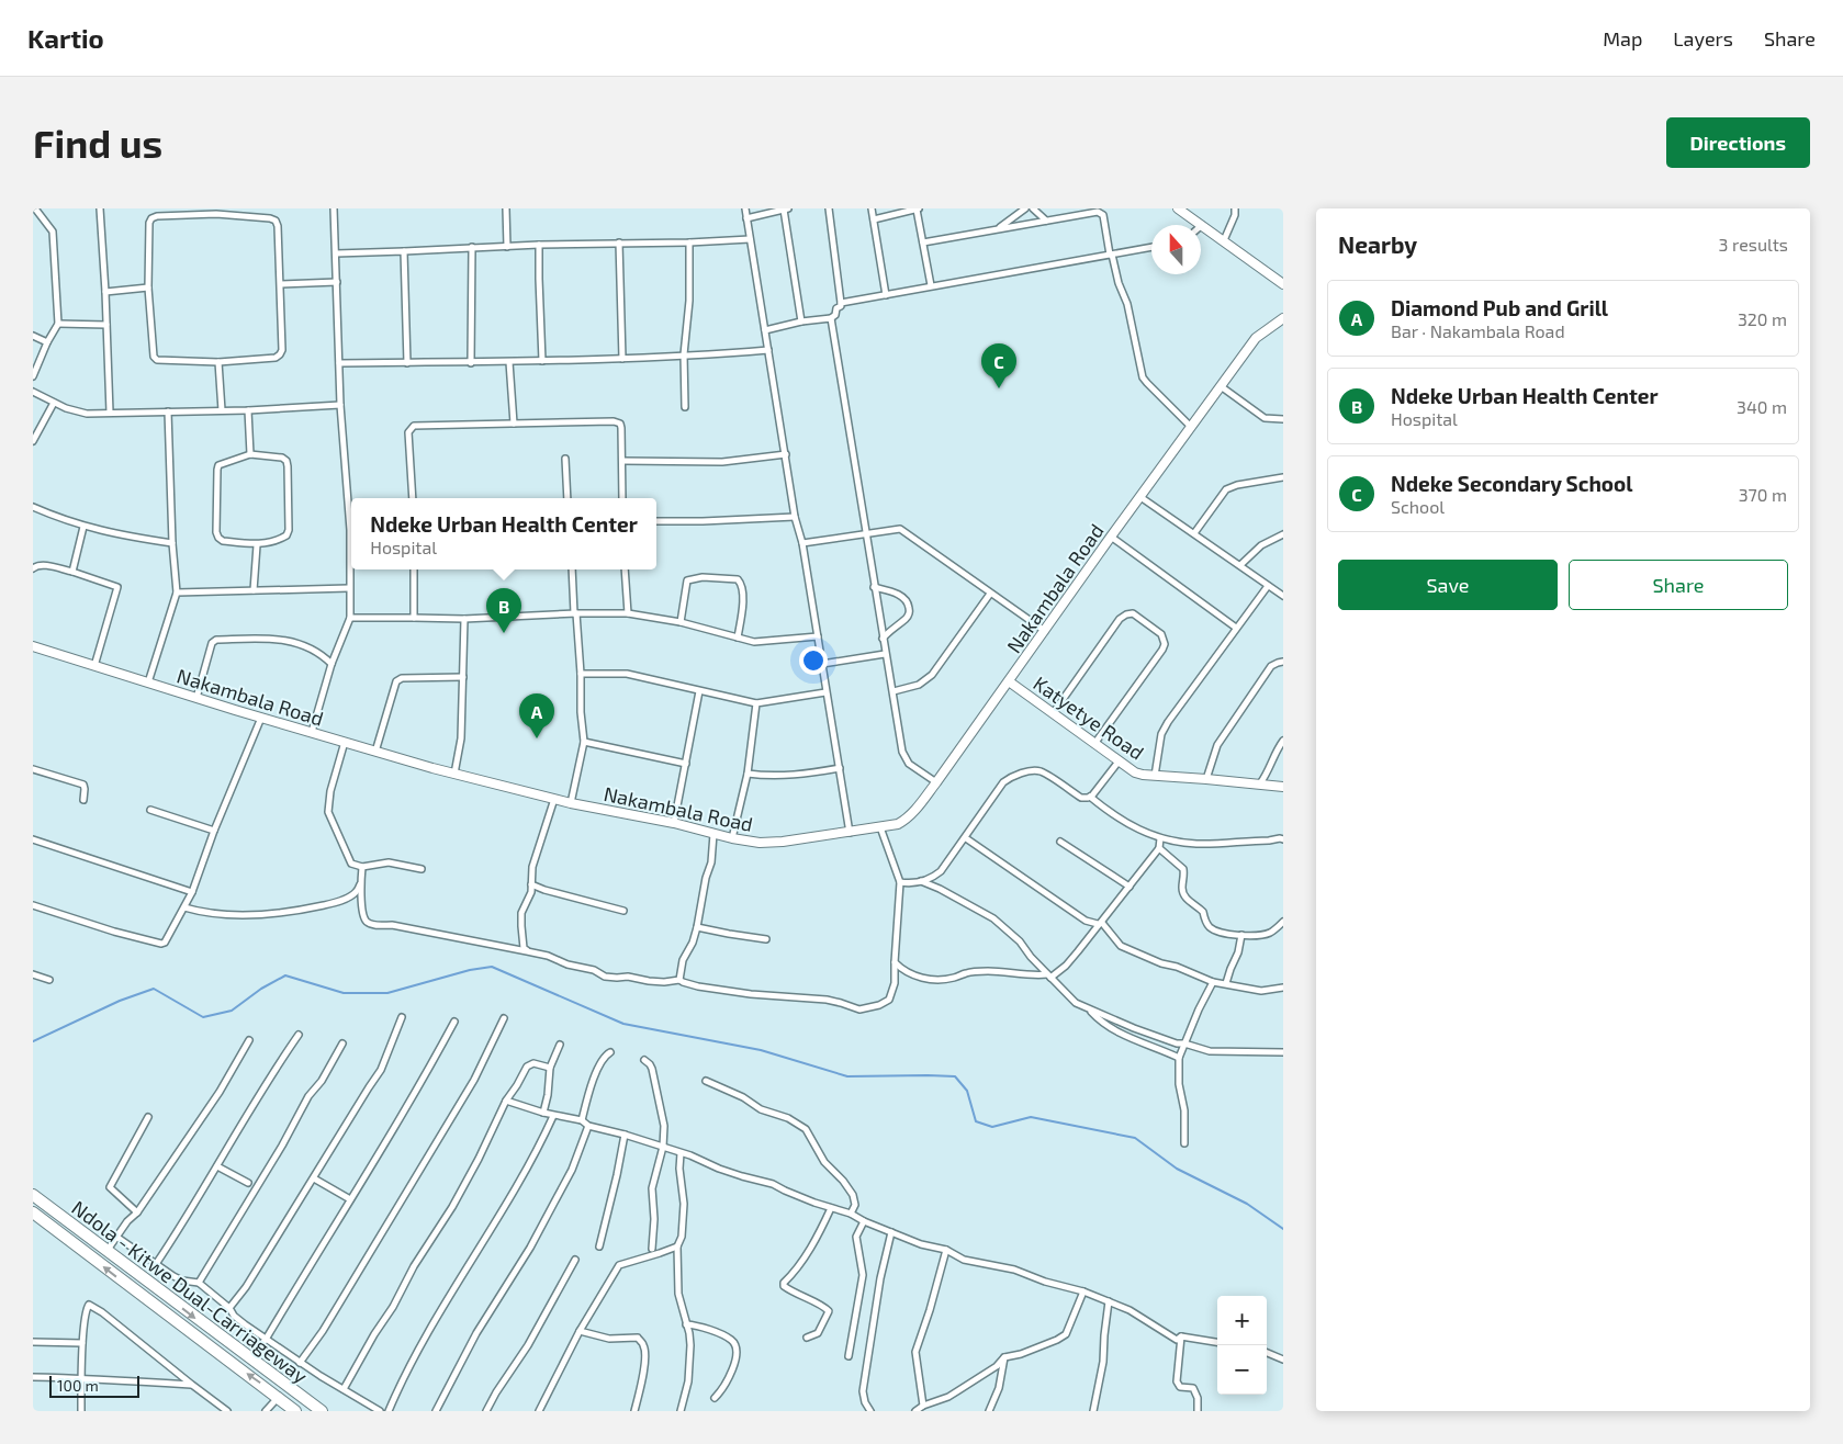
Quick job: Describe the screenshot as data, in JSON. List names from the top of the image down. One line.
{"streets":{"highway":["Ndola - Kitwe Dual-Carriageway"],"main road":["Nakambala Road","Katyetye Road"]},"crossings":[["Nakambala Road","Katyetye Road"]],"scale_bar":"100 m","north":"top","page":{"header":"Kartio","nav":["Map","Layers","Share"],"buttons":["Directions",["Save","Share"]],"title":"Find us","heading":["Nearby","3 results"],"list":[{"mark":"A","name":"Diamond Pub and Grill","note":"Bar · Nakambala Road","value":"320 m"},{"mark":"B","name":"Ndeke Urban Health Center","note":"Hospital","value":"340 m"},{"mark":"C","name":"Ndeke Secondary School","note":"School","value":"370 m"}],"pins":["C","B","A"],"popup":["Ndeke Urban Health Center","Hospital"],"map_buttons":["+","−"],"scale":"100 m"}}
